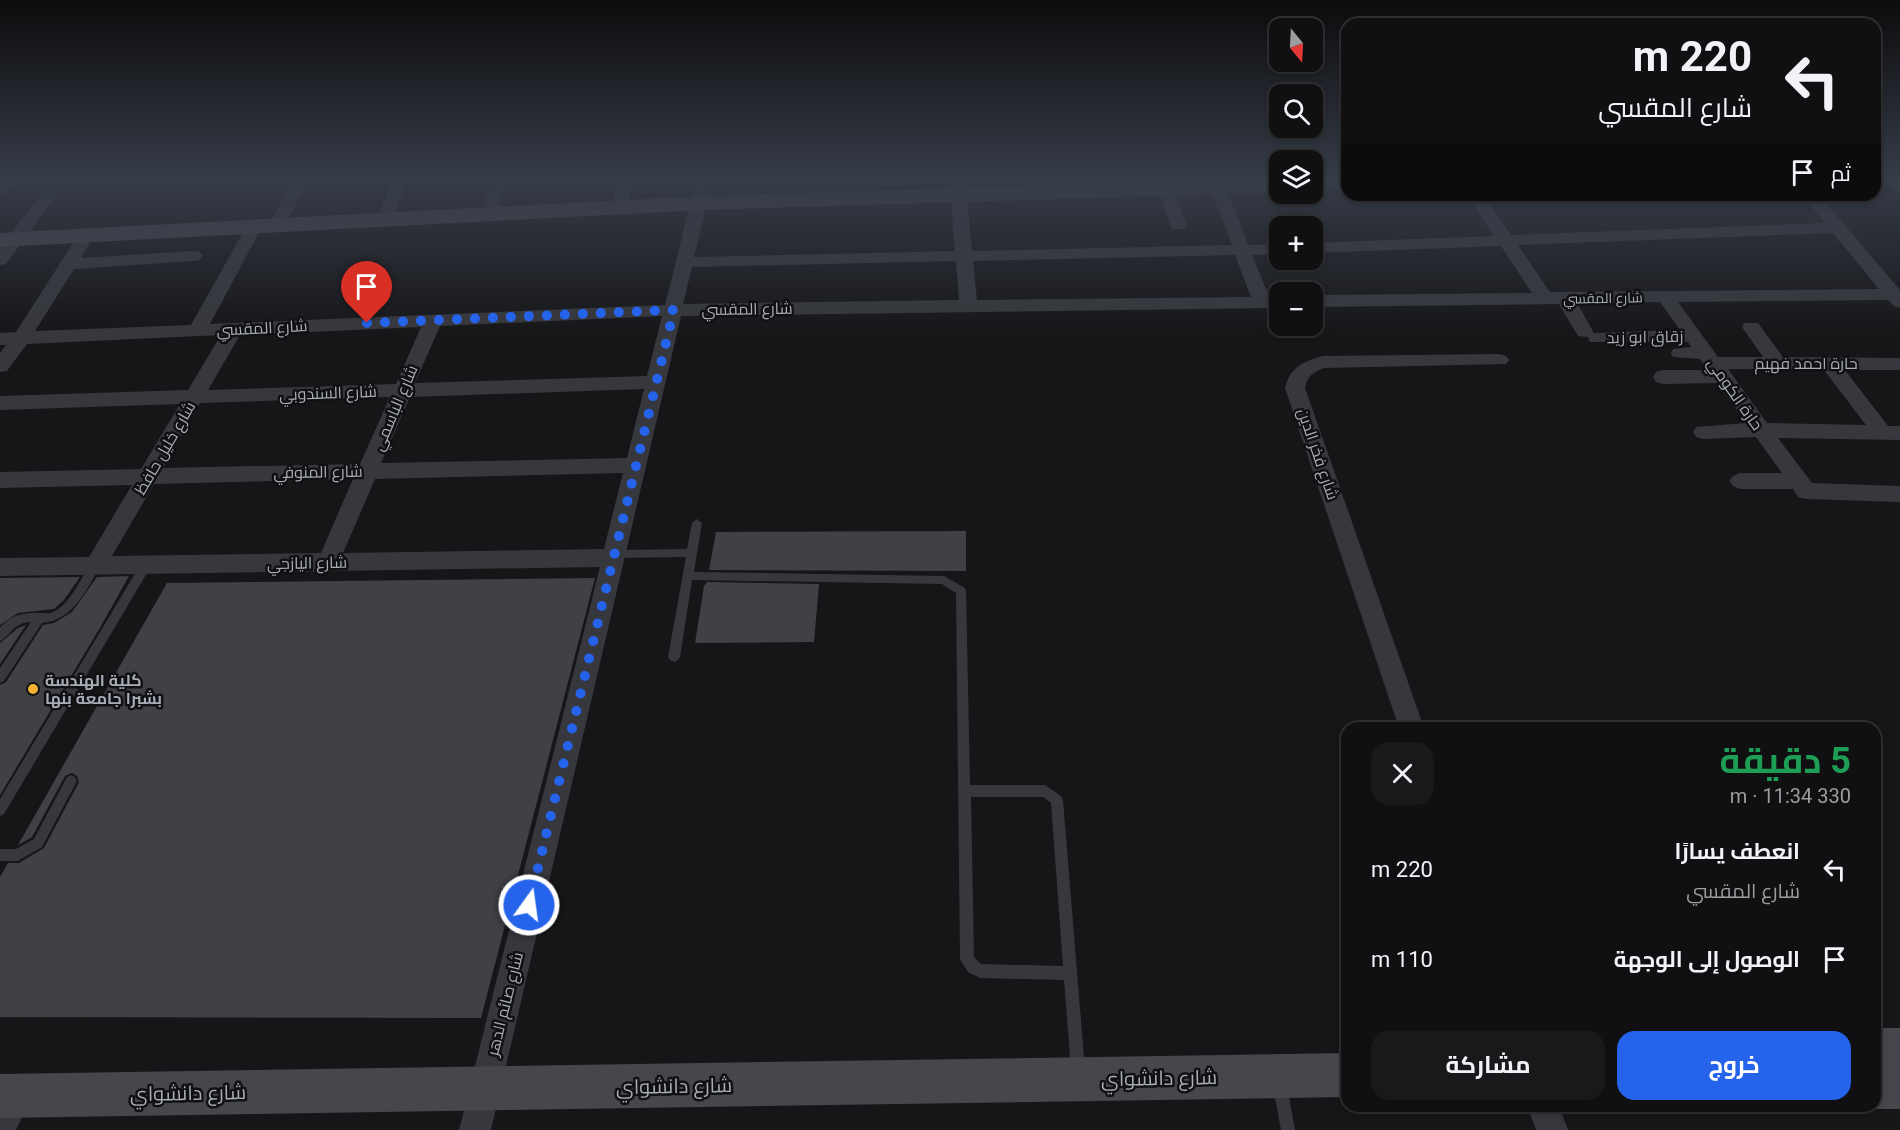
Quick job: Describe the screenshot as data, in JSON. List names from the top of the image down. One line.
{"streets":{"street":["شارع المقسي","زقاق ابو زيد","حارة احمد فهيم","شارع السندوبي","حارة الكومي","شارع الباسمي","شارع خليل حافظ","شارع فخر الدين","شارع المنوفي","شارع اليازجي","شارع صائم الدهر","شارع دانشواي"]},"crossings":[["شارع المقسي","زقاق ابو زيد"],["شارع المقسي","حارة الكومي"],["شارع المقسي","شارع الباسمي"],["شارع المقسي","شارع خليل حافظ"],["شارع المقسي","شارع صائم الدهر"],["زقاق ابو زيد","حارة الكومي"],["حارة احمد فهيم","حارة الكومي"],["شارع السندوبي","شارع الباسمي"],["شارع السندوبي","شارع خليل حافظ"],["شارع السندوبي","شارع صائم الدهر"],["شارع الباسمي","شارع المنوفي"],["شارع الباسمي","شارع اليازجي"],["شارع خليل حافظ","شارع المنوفي"],["شارع خليل حافظ","شارع اليازجي"],["شارع المنوفي","شارع صائم الدهر"],["شارع اليازجي","شارع صائم الدهر"],["شارع صائم الدهر","شارع دانشواي"]],"places":["كلية الهندسة بشبرا جامعة بنها"],"north":"bottom","page":{"map_buttons":["+","−"],"turn":["220 m","شارع المقسي"],"then":"ثم","heading":["5 دقيقة","330 m · 11:34"],"list":[{"name":"انعطف يسارًا","note":"شارع المقسي","value":"220 m"},{"name":"الوصول إلى الوجهة","value":"110 m"}],"buttons":["خروج","مشاركة"]}}
